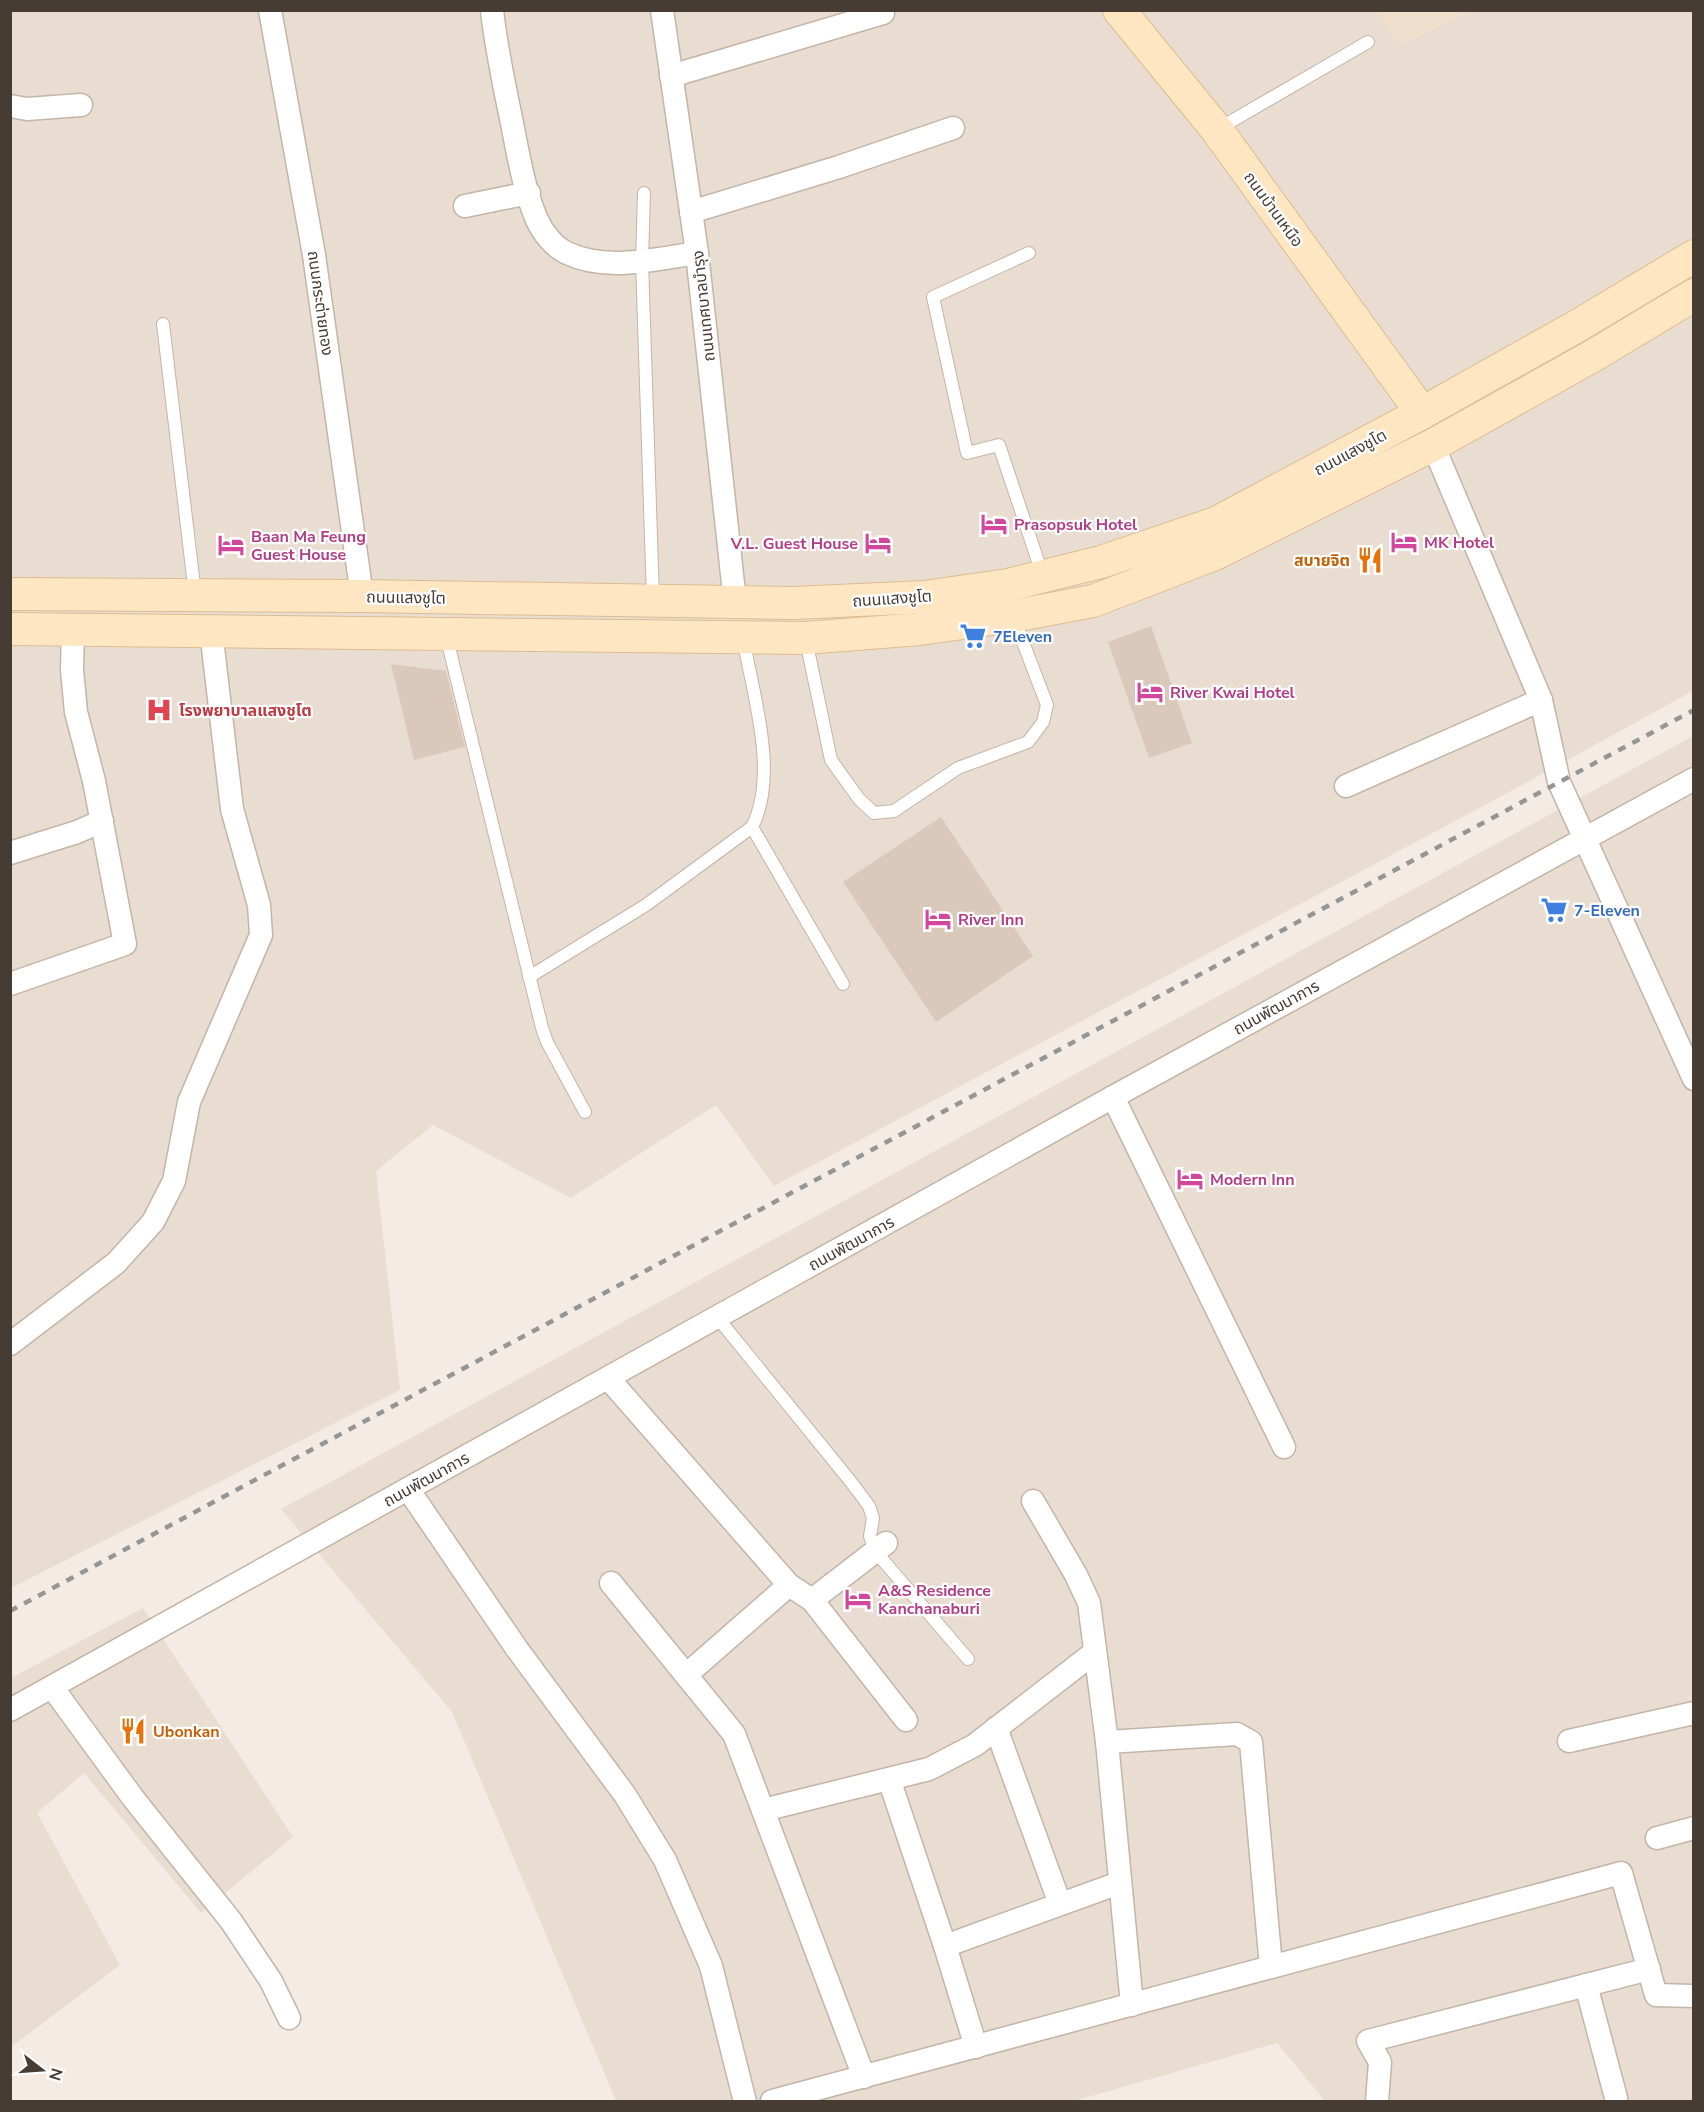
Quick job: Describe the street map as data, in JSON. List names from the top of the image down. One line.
{"streets":{"main road":["ถนนบ้านเหนือ","ถนนแสงชูโต"],"street":["ถนนกระต่ายทอง","ถนนเทศบาลบำรุง","ถนนพัฒนาการ"]},"crossings":[["ถนนบ้านเหนือ","ถนนแสงชูโต"],["ถนนกระต่ายทอง","ถนนแสงชูโต"],["ถนนเทศบาลบำรุง","ถนนแสงชูโต"]],"places":{"hotel":["Prasopsuk Hotel","MK Hotel","V.L. Guest House","Baan Ma Feung Guest House","River Kwai Hotel","River Inn","Modern Inn","A&S Residence Kanchanaburi"],"restaurant":["สบายจิต","Ubonkan"],"supermarket":["7Eleven","7-Eleven"],"hospital":["โรงพยาบาลแสงชูโต"]},"north":"right"}
